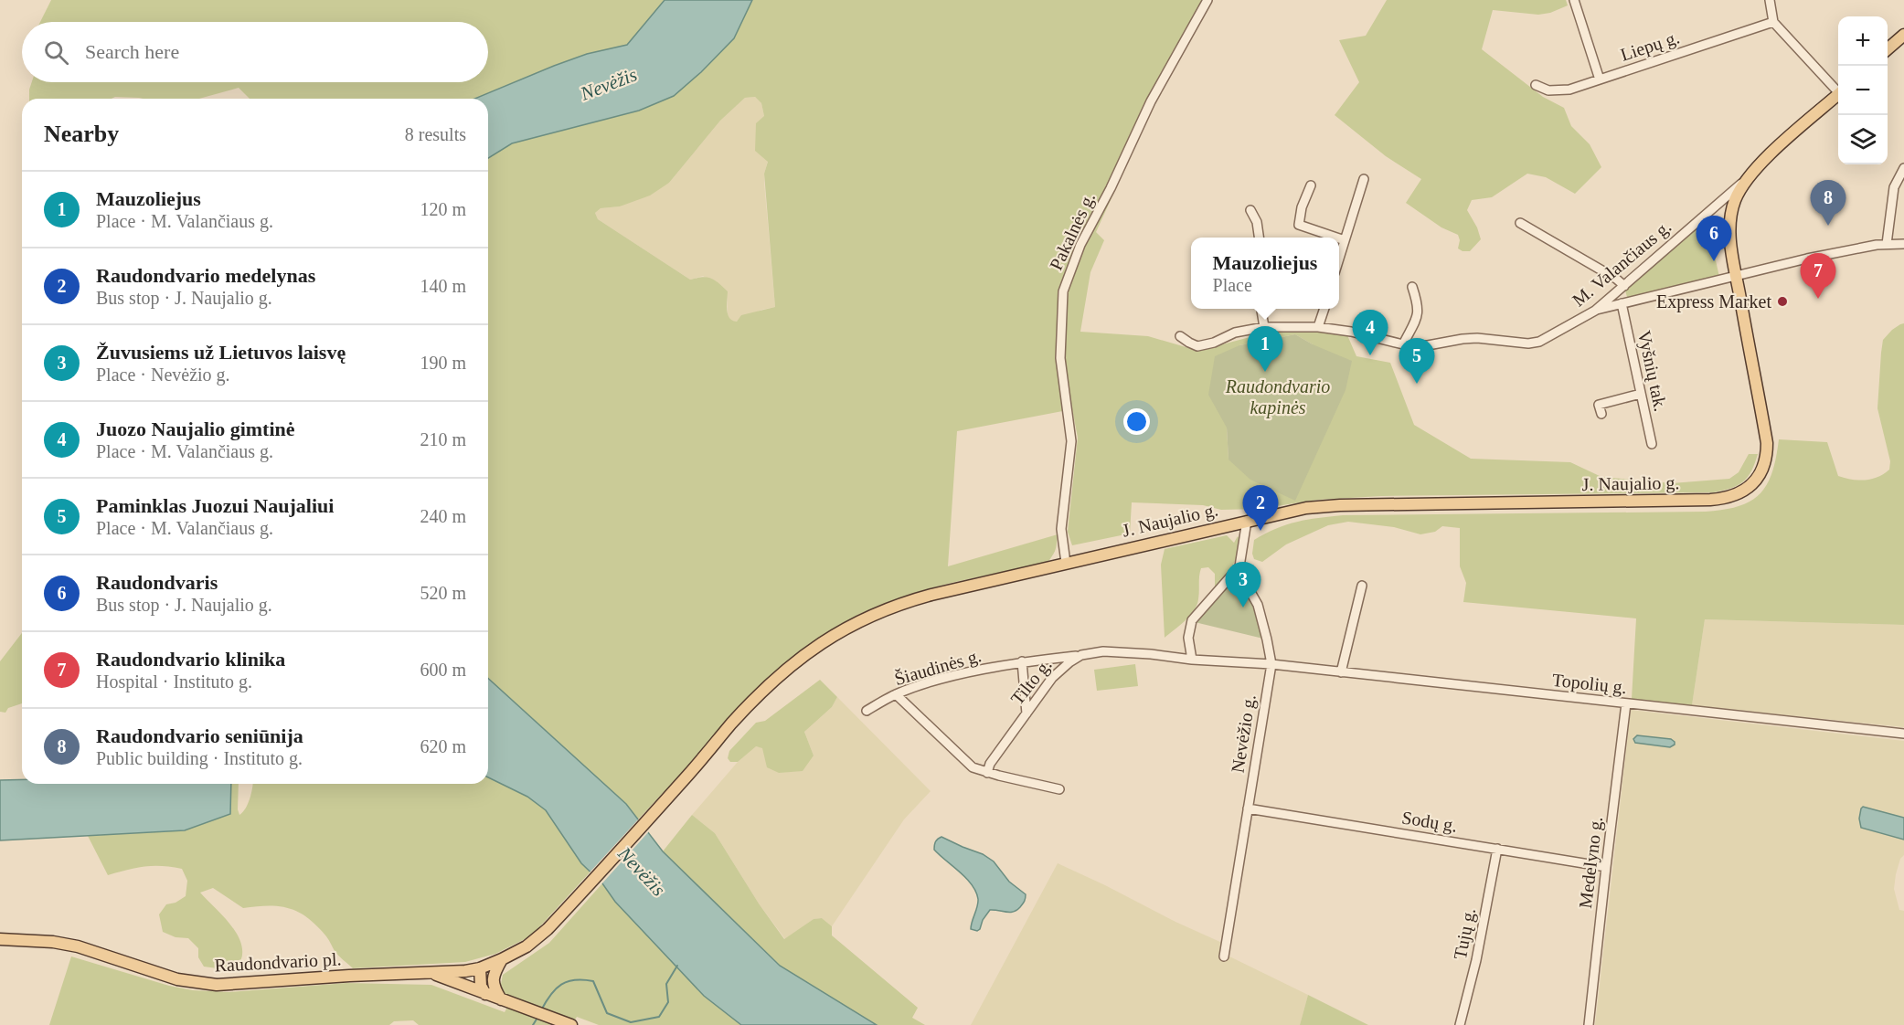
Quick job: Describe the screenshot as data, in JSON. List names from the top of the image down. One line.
{"streets":{"main road":["J. Naujalio g.","Raudondvario pl."],"street":["Liepų g.","Pakalnės g.","M. Valančiaus g.","Vyšnių tak.","Šiaudinės g.","Tilto g.","Topolių g.","Nevėžio g.","Sodų g.","Medelyno g.","Tujų g."]},"crossings":[["Pakalnės g.","J. Naujalio g."],["M. Valančiaus g.","J. Naujalio g."],["Šiaudinės g.","Tilto g."],["Topolių g.","Nevėžio g."],["Topolių g.","Medelyno g."],["Nevėžio g.","Sodų g."],["Sodų g.","Medelyno g."],["Sodų g.","Tujų g."]],"water":["Nevėžis"],"parks":["Raudondvario kapinės"],"places":["Express Market"],"page":{"map_buttons":["+","−"],"search":"Search here","heading":["Nearby","8 results"],"list":[{"mark":"1","name":"Mauzoliejus","note":"Place · M. Valančiaus g.","value":"120 m"},{"mark":"2","name":"Raudondvario medelynas","note":"Bus stop · J. Naujalio g.","value":"140 m"},{"mark":"3","name":"Žuvusiems už Lietuvos laisvę","note":"Place · Nevėžio g.","value":"190 m"},{"mark":"4","name":"Juozo Naujalio gimtinė","note":"Place · M. Valančiaus g.","value":"210 m"},{"mark":"5","name":"Paminklas Juozui Naujaliui","note":"Place · M. Valančiaus g.","value":"240 m"},{"mark":"6","name":"Raudondvaris","note":"Bus stop · J. Naujalio g.","value":"520 m"},{"mark":"7","name":"Raudondvario klinika","note":"Hospital · Instituto g.","value":"600 m"},{"mark":"8","name":"Raudondvario seniūnija","note":"Public building · Instituto g.","value":"620 m"}],"pins":["8","6","7","4","1","5","2","3"],"popup":["Mauzoliejus","Place"]}}
